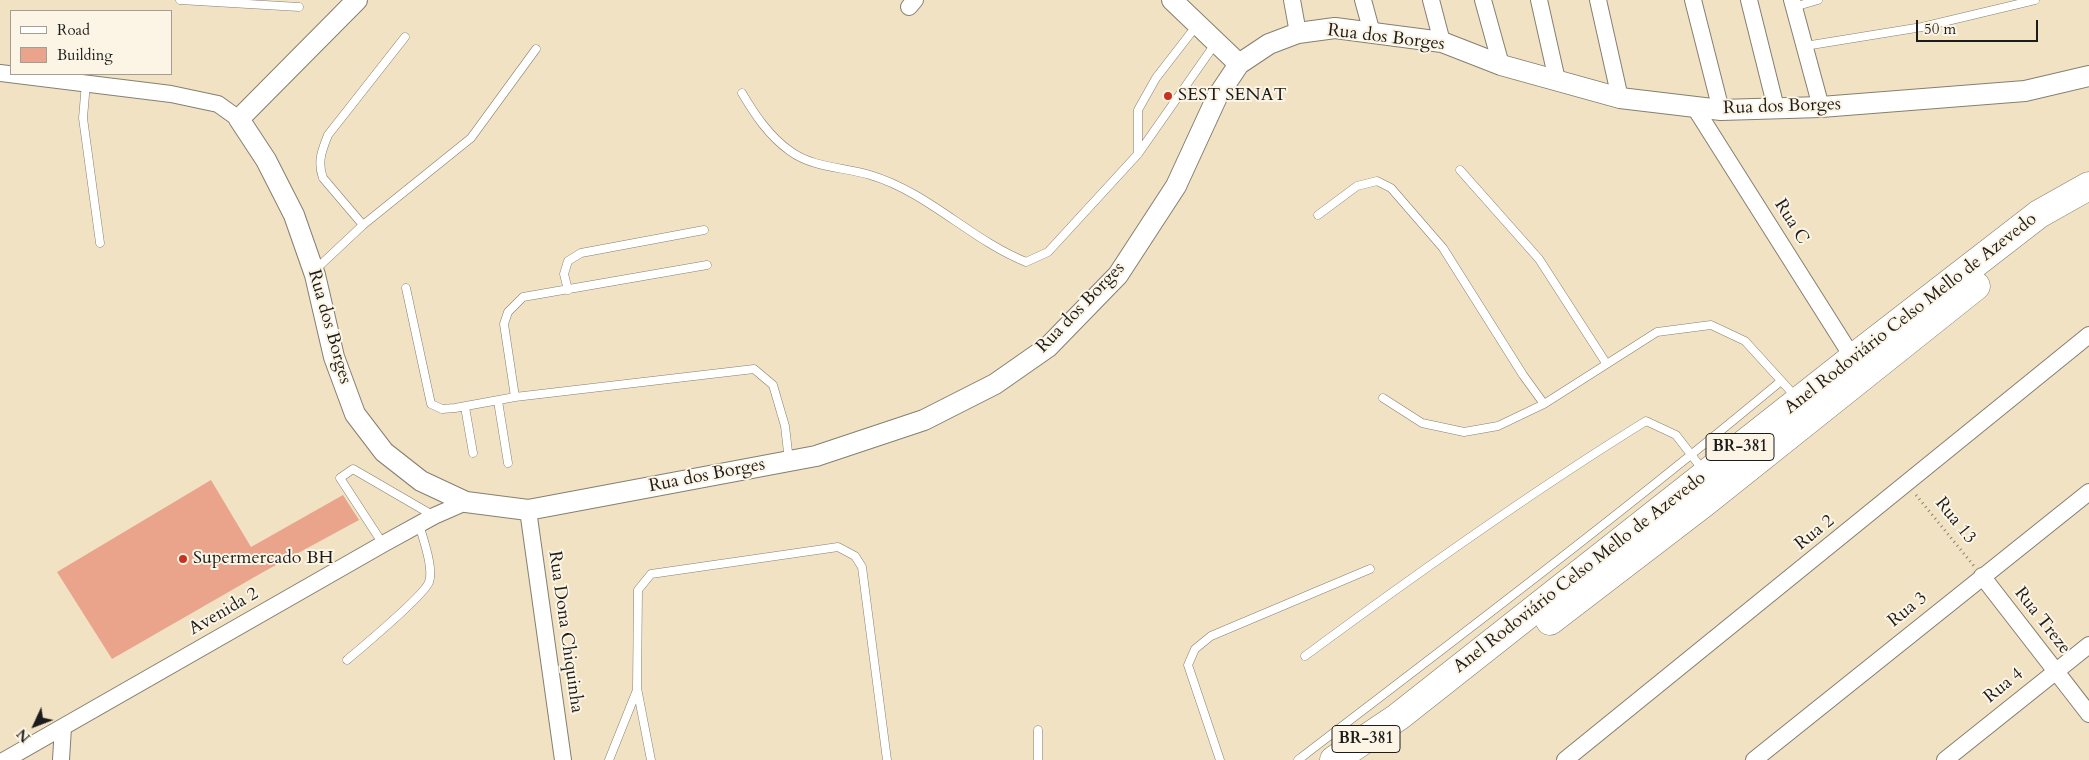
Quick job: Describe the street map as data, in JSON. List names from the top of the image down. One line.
{"streets":{"highway":["Anel Rodoviário Celso Mello de Azevedo","BR-381"],"street":["Rua dos Borges","Rua C","Rua 2","Rua 3","Avenida 2","Rua Treze","Rua Dona Chiquinha","Rua 4"],"path":["Rua 13"]},"crossings":[["Rua dos Borges","Rua C"],["Rua dos Borges","Avenida 2"],["Rua dos Borges","Rua Dona Chiquinha"],["Rua C","Anel Rodoviário Celso Mello de Azevedo"],["Rua 13","Rua 2"],["Rua 13","Rua 3"],["Rua 13","Rua Treze"],["Rua 3","Rua Treze"],["Rua Treze","Rua 4"]],"places":["SEST SENAT","Supermercado BH"],"legend":["Road","Building"],"scale_bar":"50 m","north":"bottom left"}
